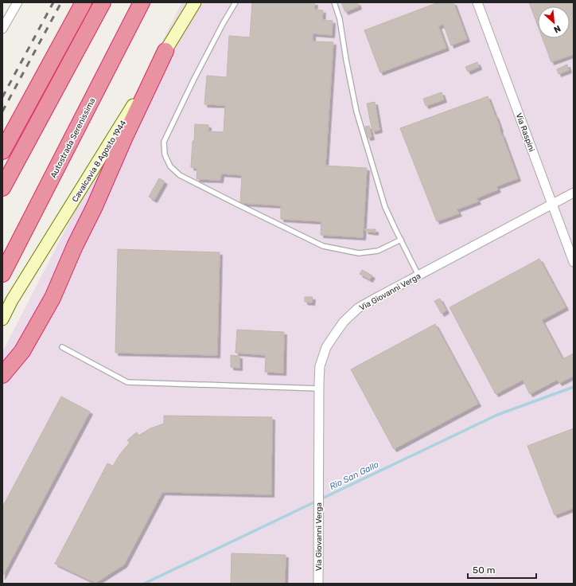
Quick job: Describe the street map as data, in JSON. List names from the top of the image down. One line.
{"streets":{"highway":["Autostrada Serenissima"],"main road":["Cavalcavia 8 Agosto 1944"],"street":["Via Raspini","Via Giovanni Verga"]},"crossings":[["Via Raspini","Via Giovanni Verga"]],"water":["Rio San Gallo"],"scale_bar":"50 m","north":"bottom right"}
